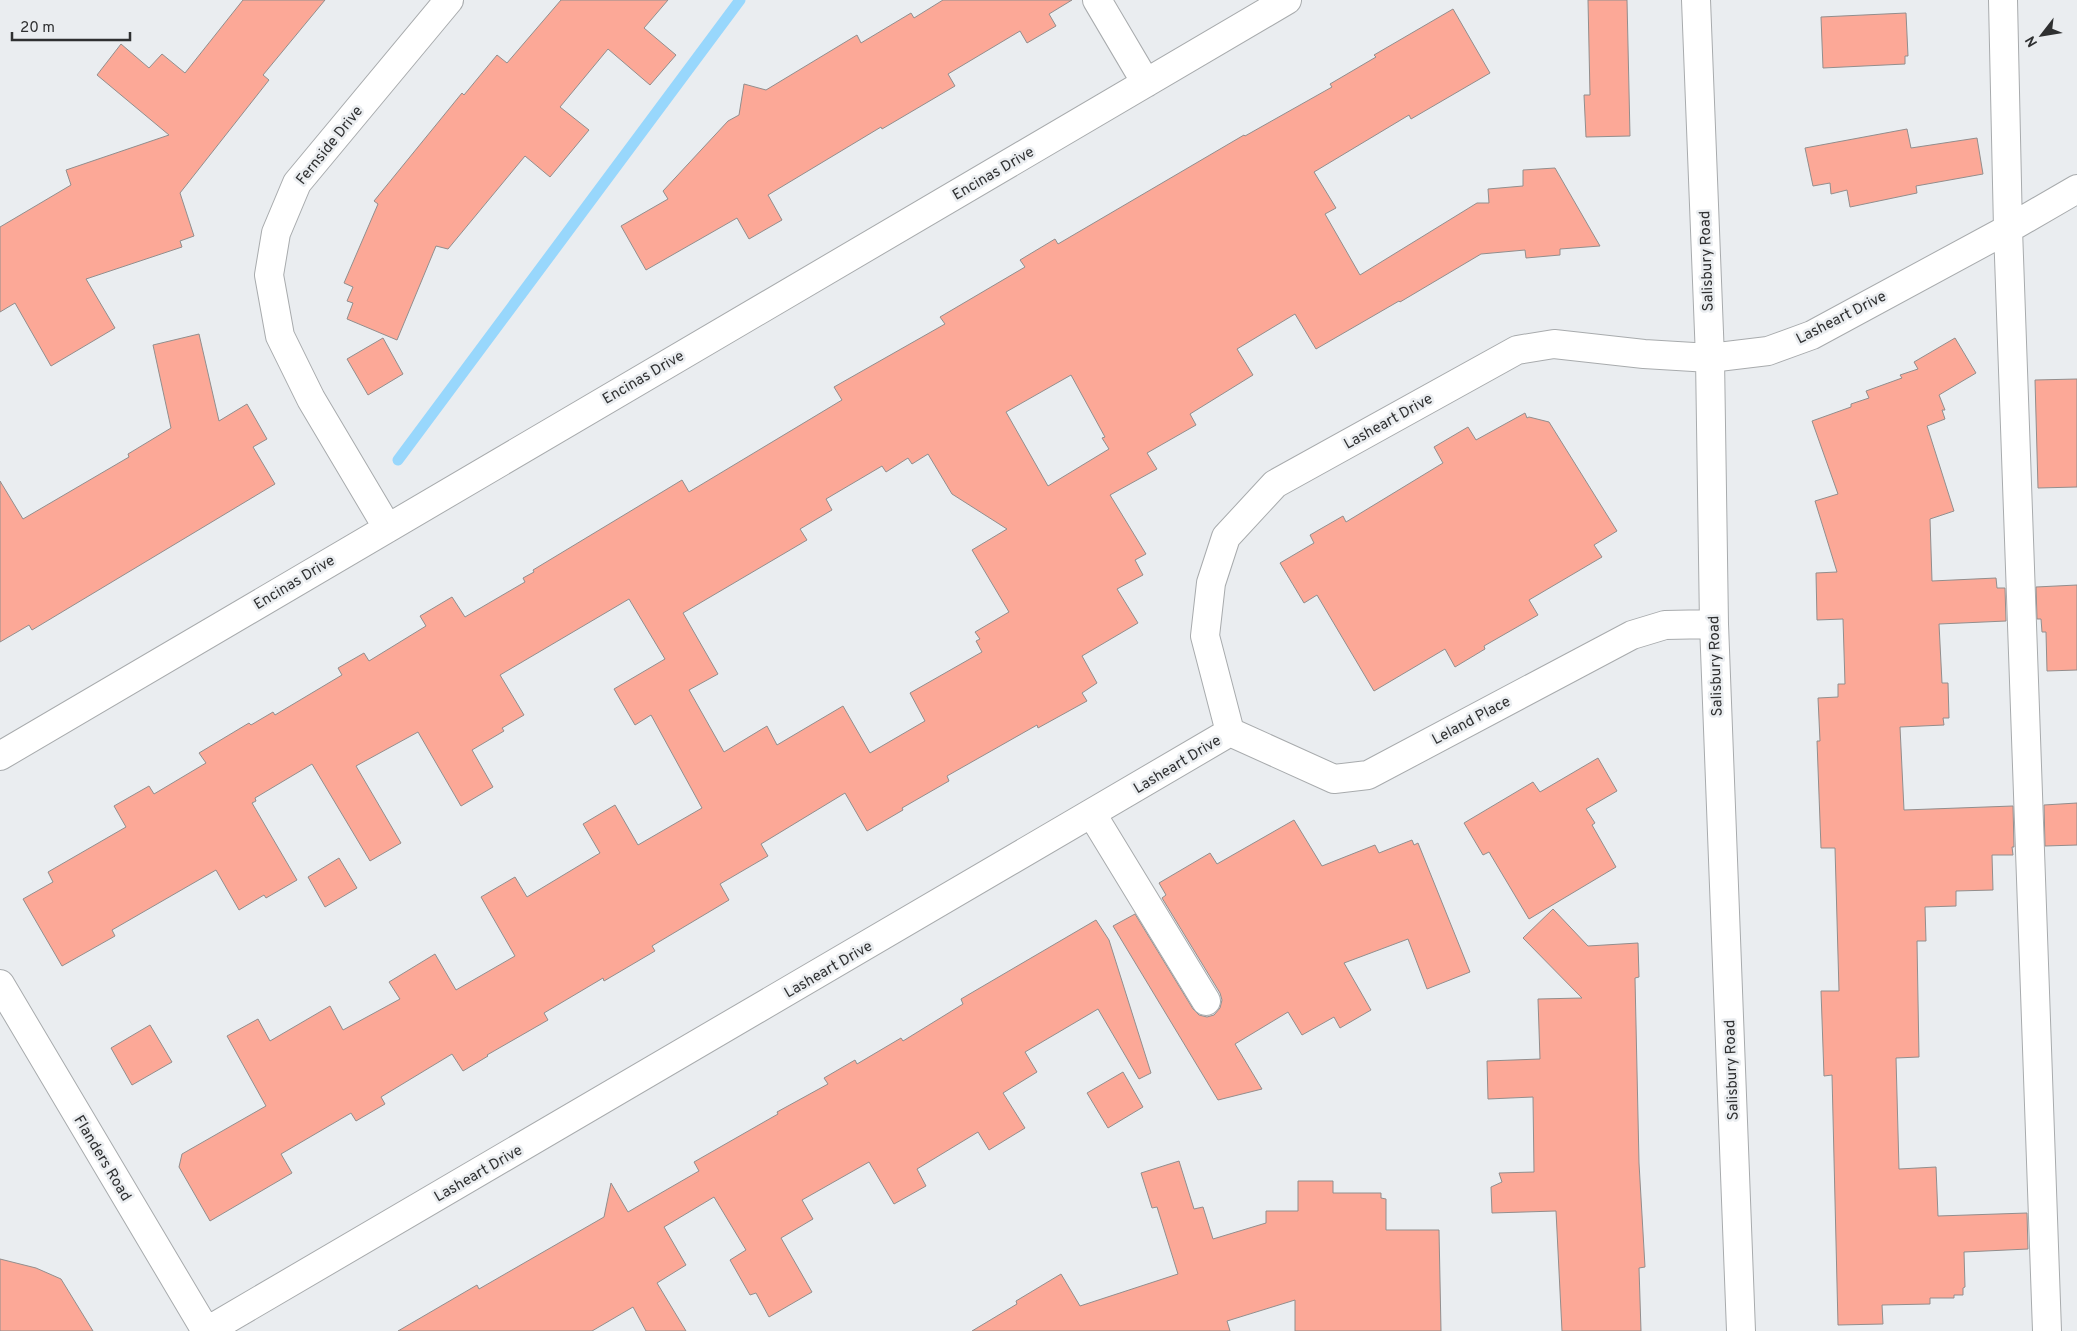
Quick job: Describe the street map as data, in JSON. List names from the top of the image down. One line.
{"streets":{"street":["Fernside Drive","Encinas Drive","Salisbury Road","Lasheart Drive","Leland Place","Flanders Road"]},"crossings":[["Fernside Drive","Encinas Drive"],["Salisbury Road","Lasheart Drive"],["Salisbury Road","Leland Place"],["Lasheart Drive","Leland Place"],["Lasheart Drive","Flanders Road"]],"scale_bar":"20 m","north":"bottom left"}
